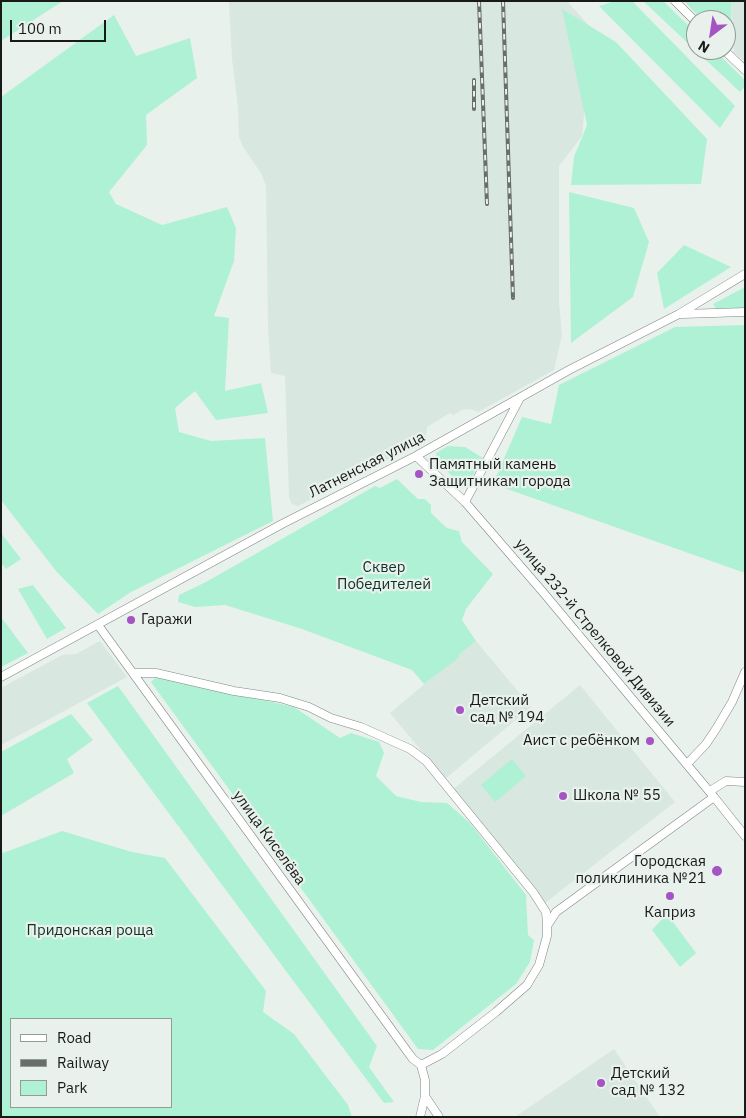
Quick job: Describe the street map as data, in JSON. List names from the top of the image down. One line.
{"streets":{"street":["Латненская улица","улица 232-й Стрелковой Дивизии","улица Киселёва"]},"crossings":[["Латненская улица","улица 232-й Стрелковой Дивизии"],["Латненская улица","улица Киселёва"]],"parks":["Сквер Победителей","Придонская роща"],"places":["Памятный камень Защитникам города","Гаражи","Детский сад № 194","Аист с ребёнком","Школа № 55","Городская поликлиника №21","Каприз","Детский сад № 132"],"legend":["Road","Railway","Park"],"scale_bar":"100 m","north":"bottom left"}
